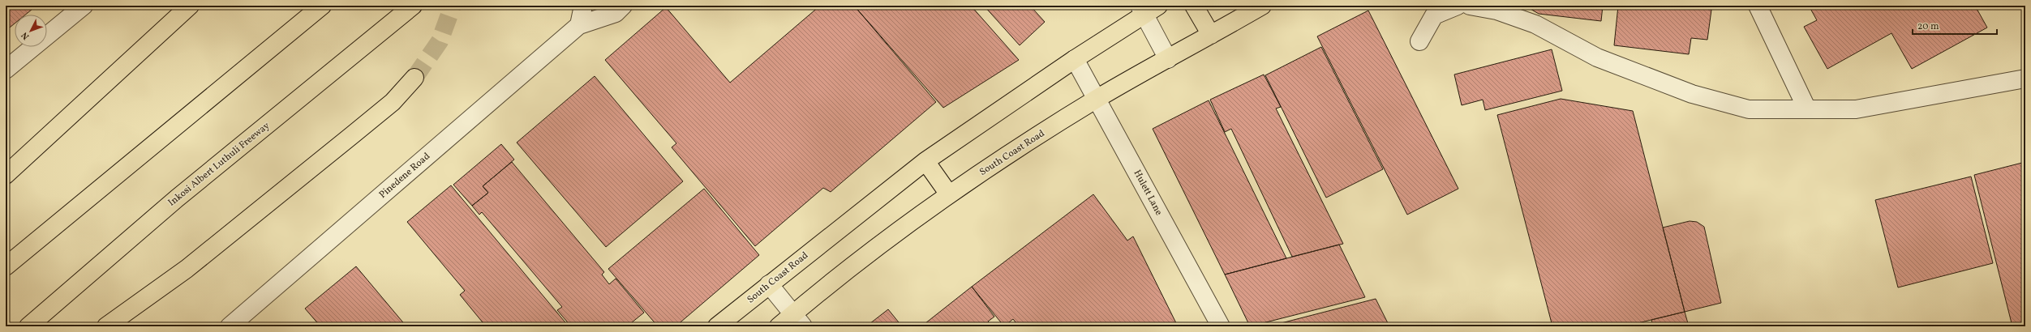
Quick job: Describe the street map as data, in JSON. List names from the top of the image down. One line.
{"streets":{"highway":["South Coast Road","Inkosi Albert Luthuli Freeway"],"street":["Pinedene Road","Hulett Lane"]},"crossings":[["South Coast Road","Hulett Lane"]],"scale_bar":"20 m","north":"bottom left"}
